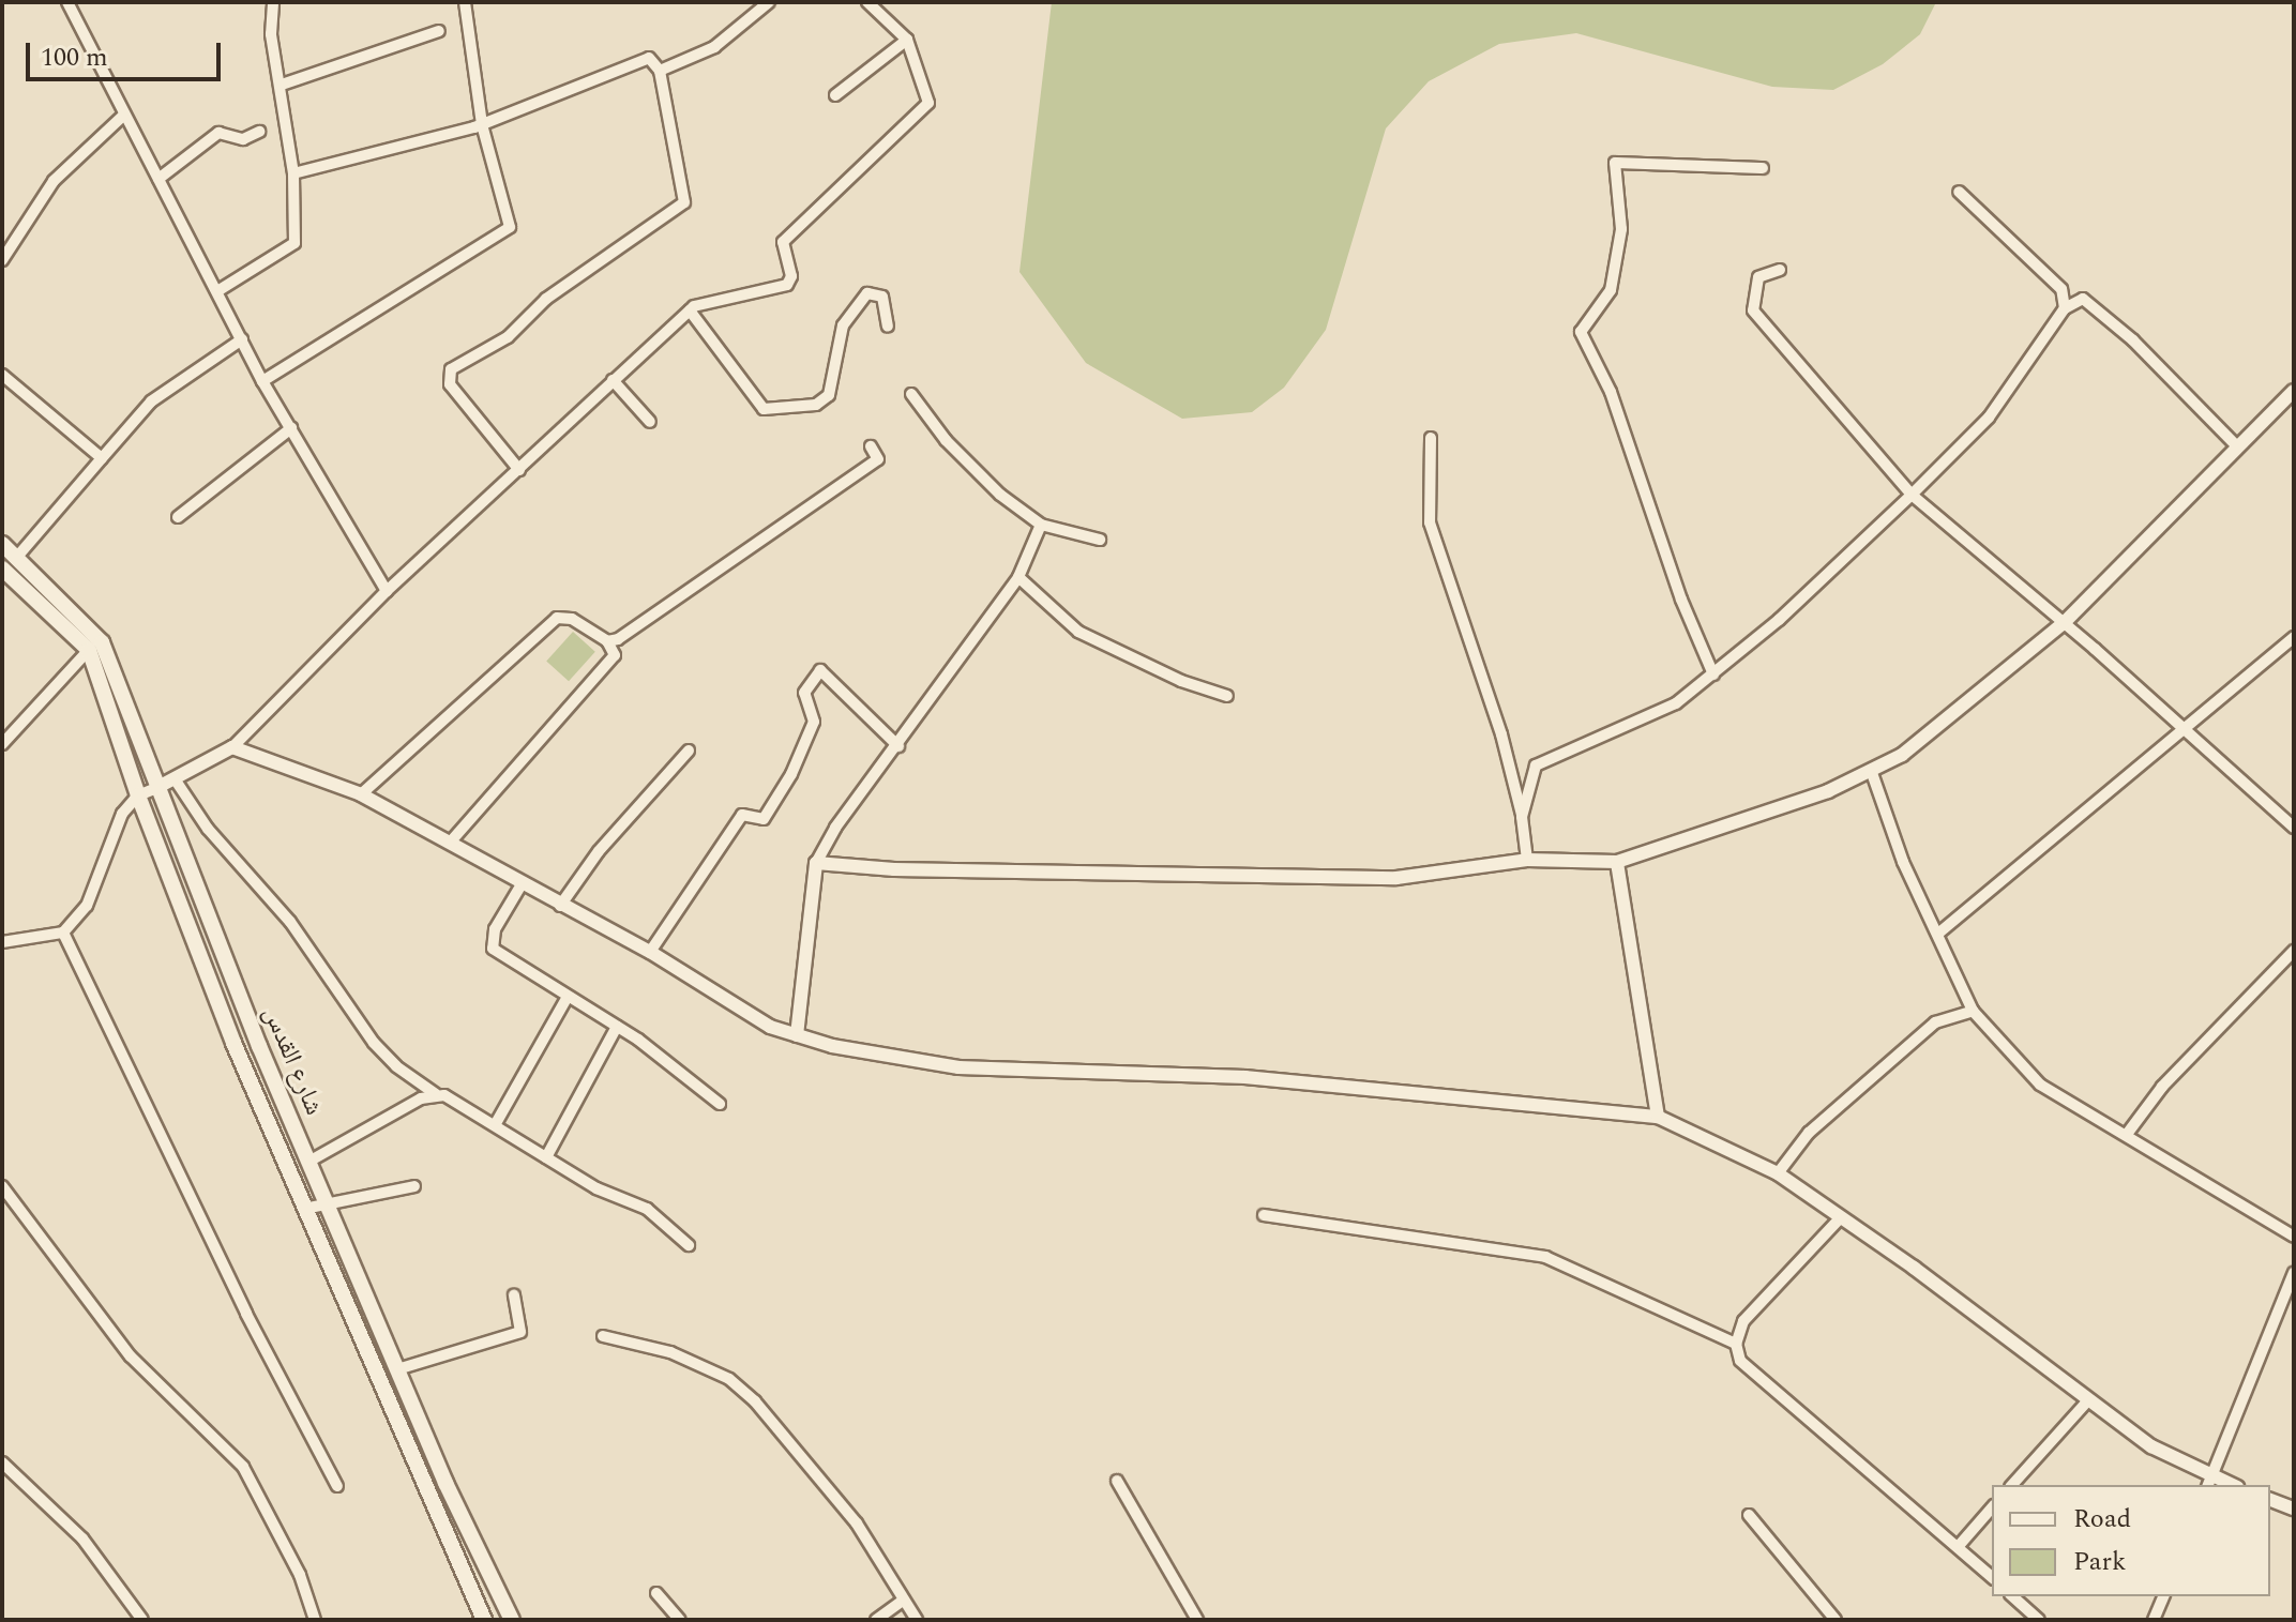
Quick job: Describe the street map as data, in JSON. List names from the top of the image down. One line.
{"streets":{"main road":["شارع القدس"]},"legend":["Road","Park"],"scale_bar":"100 m"}
